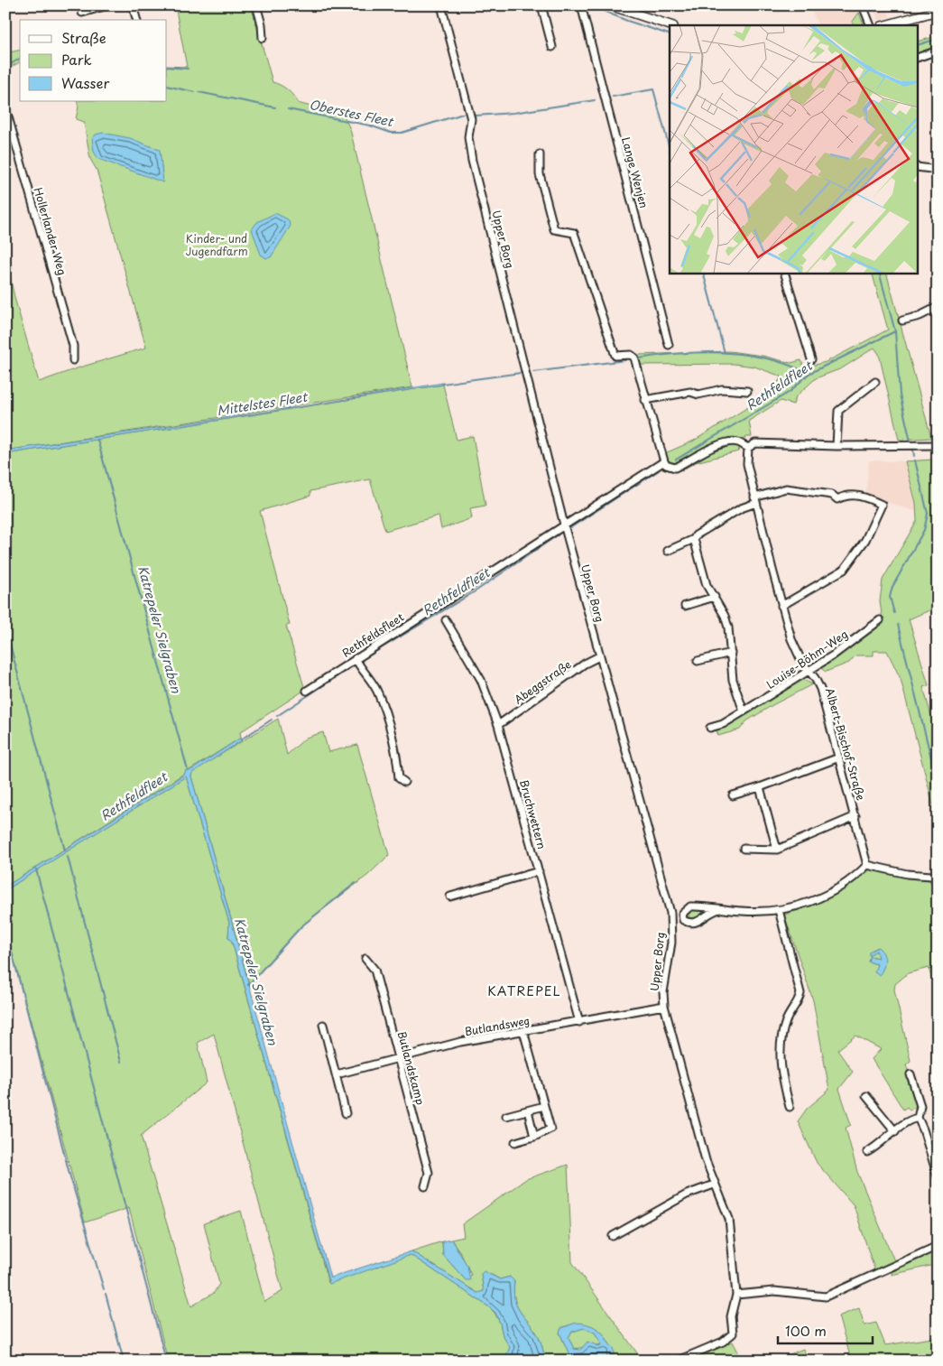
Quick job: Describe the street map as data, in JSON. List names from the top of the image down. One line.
{"streets":{"street":["Lange Wenjen","Hollerlander Weg","Upper Borg","Rethfeldsfleet","Louise-Böhm-Weg","Abeggstraße","Albert-Bischof-Straße","Bruchwettern","Butlandsweg","Butlandskamp"]},"crossings":[["Upper Borg","Rethfeldsfleet"],["Upper Borg","Abeggstraße"],["Upper Borg","Butlandsweg"],["Louise-Böhm-Weg","Albert-Bischof-Straße"],["Abeggstraße","Bruchwettern"],["Bruchwettern","Butlandsweg"],["Butlandsweg","Butlandskamp"]],"districts":["KATREPEL"],"water":["Oberstes Fleet","Rethfeldfleet","Mittelstes Fleet","Katrepeler Sielgraben"],"parks":["Kinder- und Jugendfarm"],"legend":["Straße","Park","Wasser"],"scale_bar":"100 m"}
